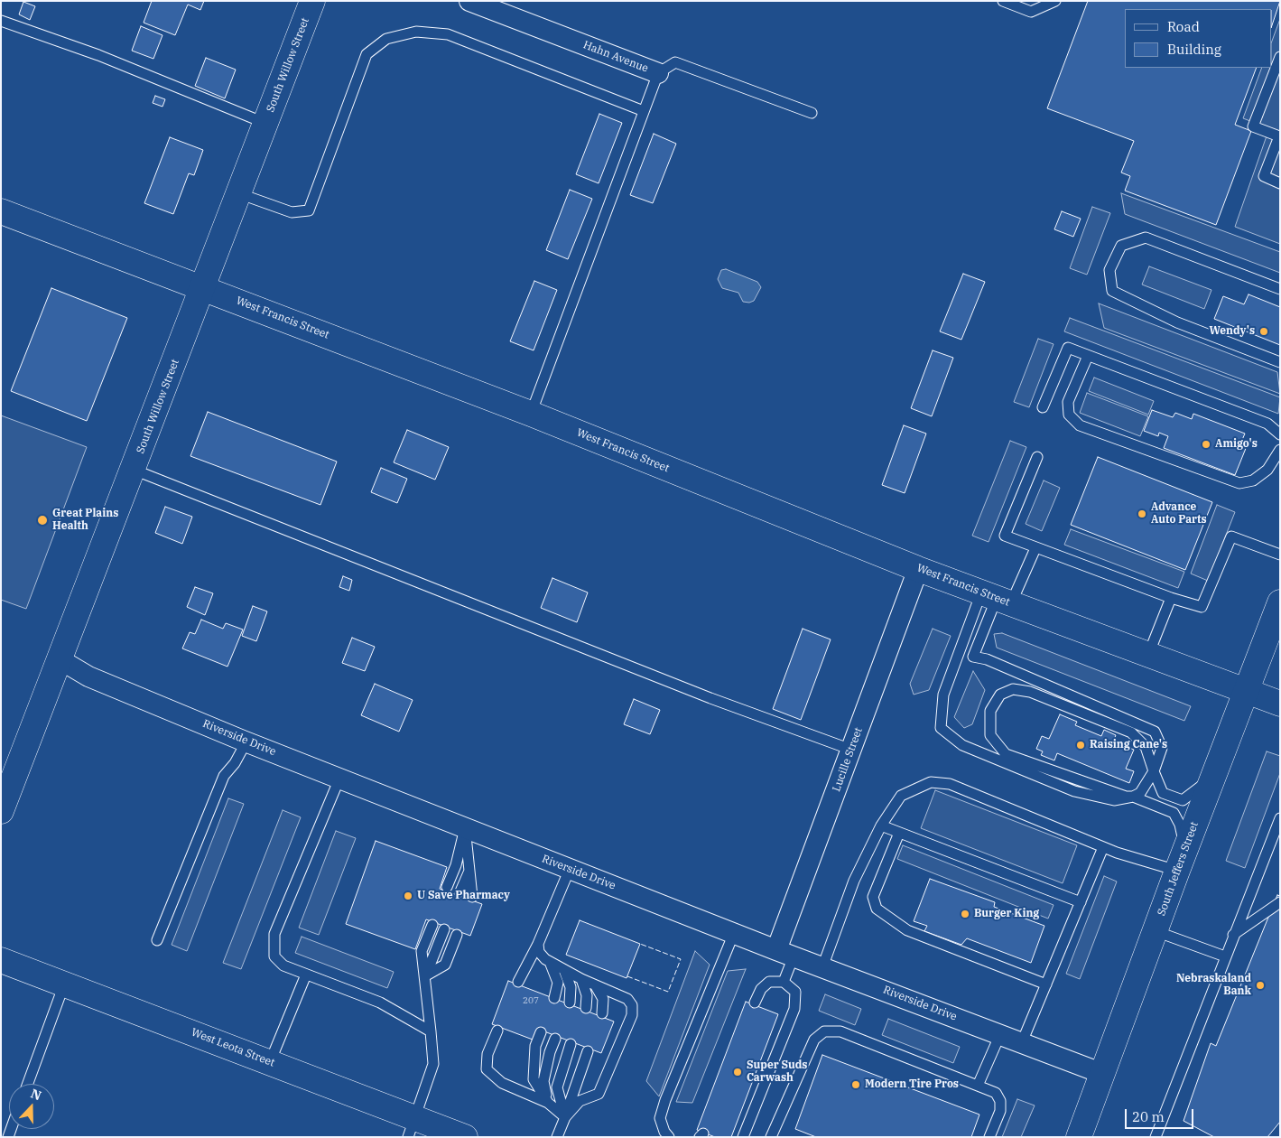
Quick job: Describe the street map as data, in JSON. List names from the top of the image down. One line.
{"streets":{"main road":["South Willow Street","West Francis Street","South Jeffers Street","West Leota Street"],"street":["Hahn Avenue","Riverside Drive","Lucille Street"]},"crossings":[["South Willow Street","West Francis Street"],["South Willow Street","Riverside Drive"],["West Francis Street","Lucille Street"],["West Francis Street","South Jeffers Street"],["Riverside Drive","Lucille Street"],["Riverside Drive","South Jeffers Street"]],"places":["Wendy's","Amigo's","Advance Auto Parts","Great Plains Health","Raising Cane's","U Save Pharmacy","Burger King","Nebraskaland Bank","Super Suds Carwash","Modern Tire Pros"],"house_numbers":["207"],"legend":["Road","Building"],"scale_bar":"20 m","north":"top"}
